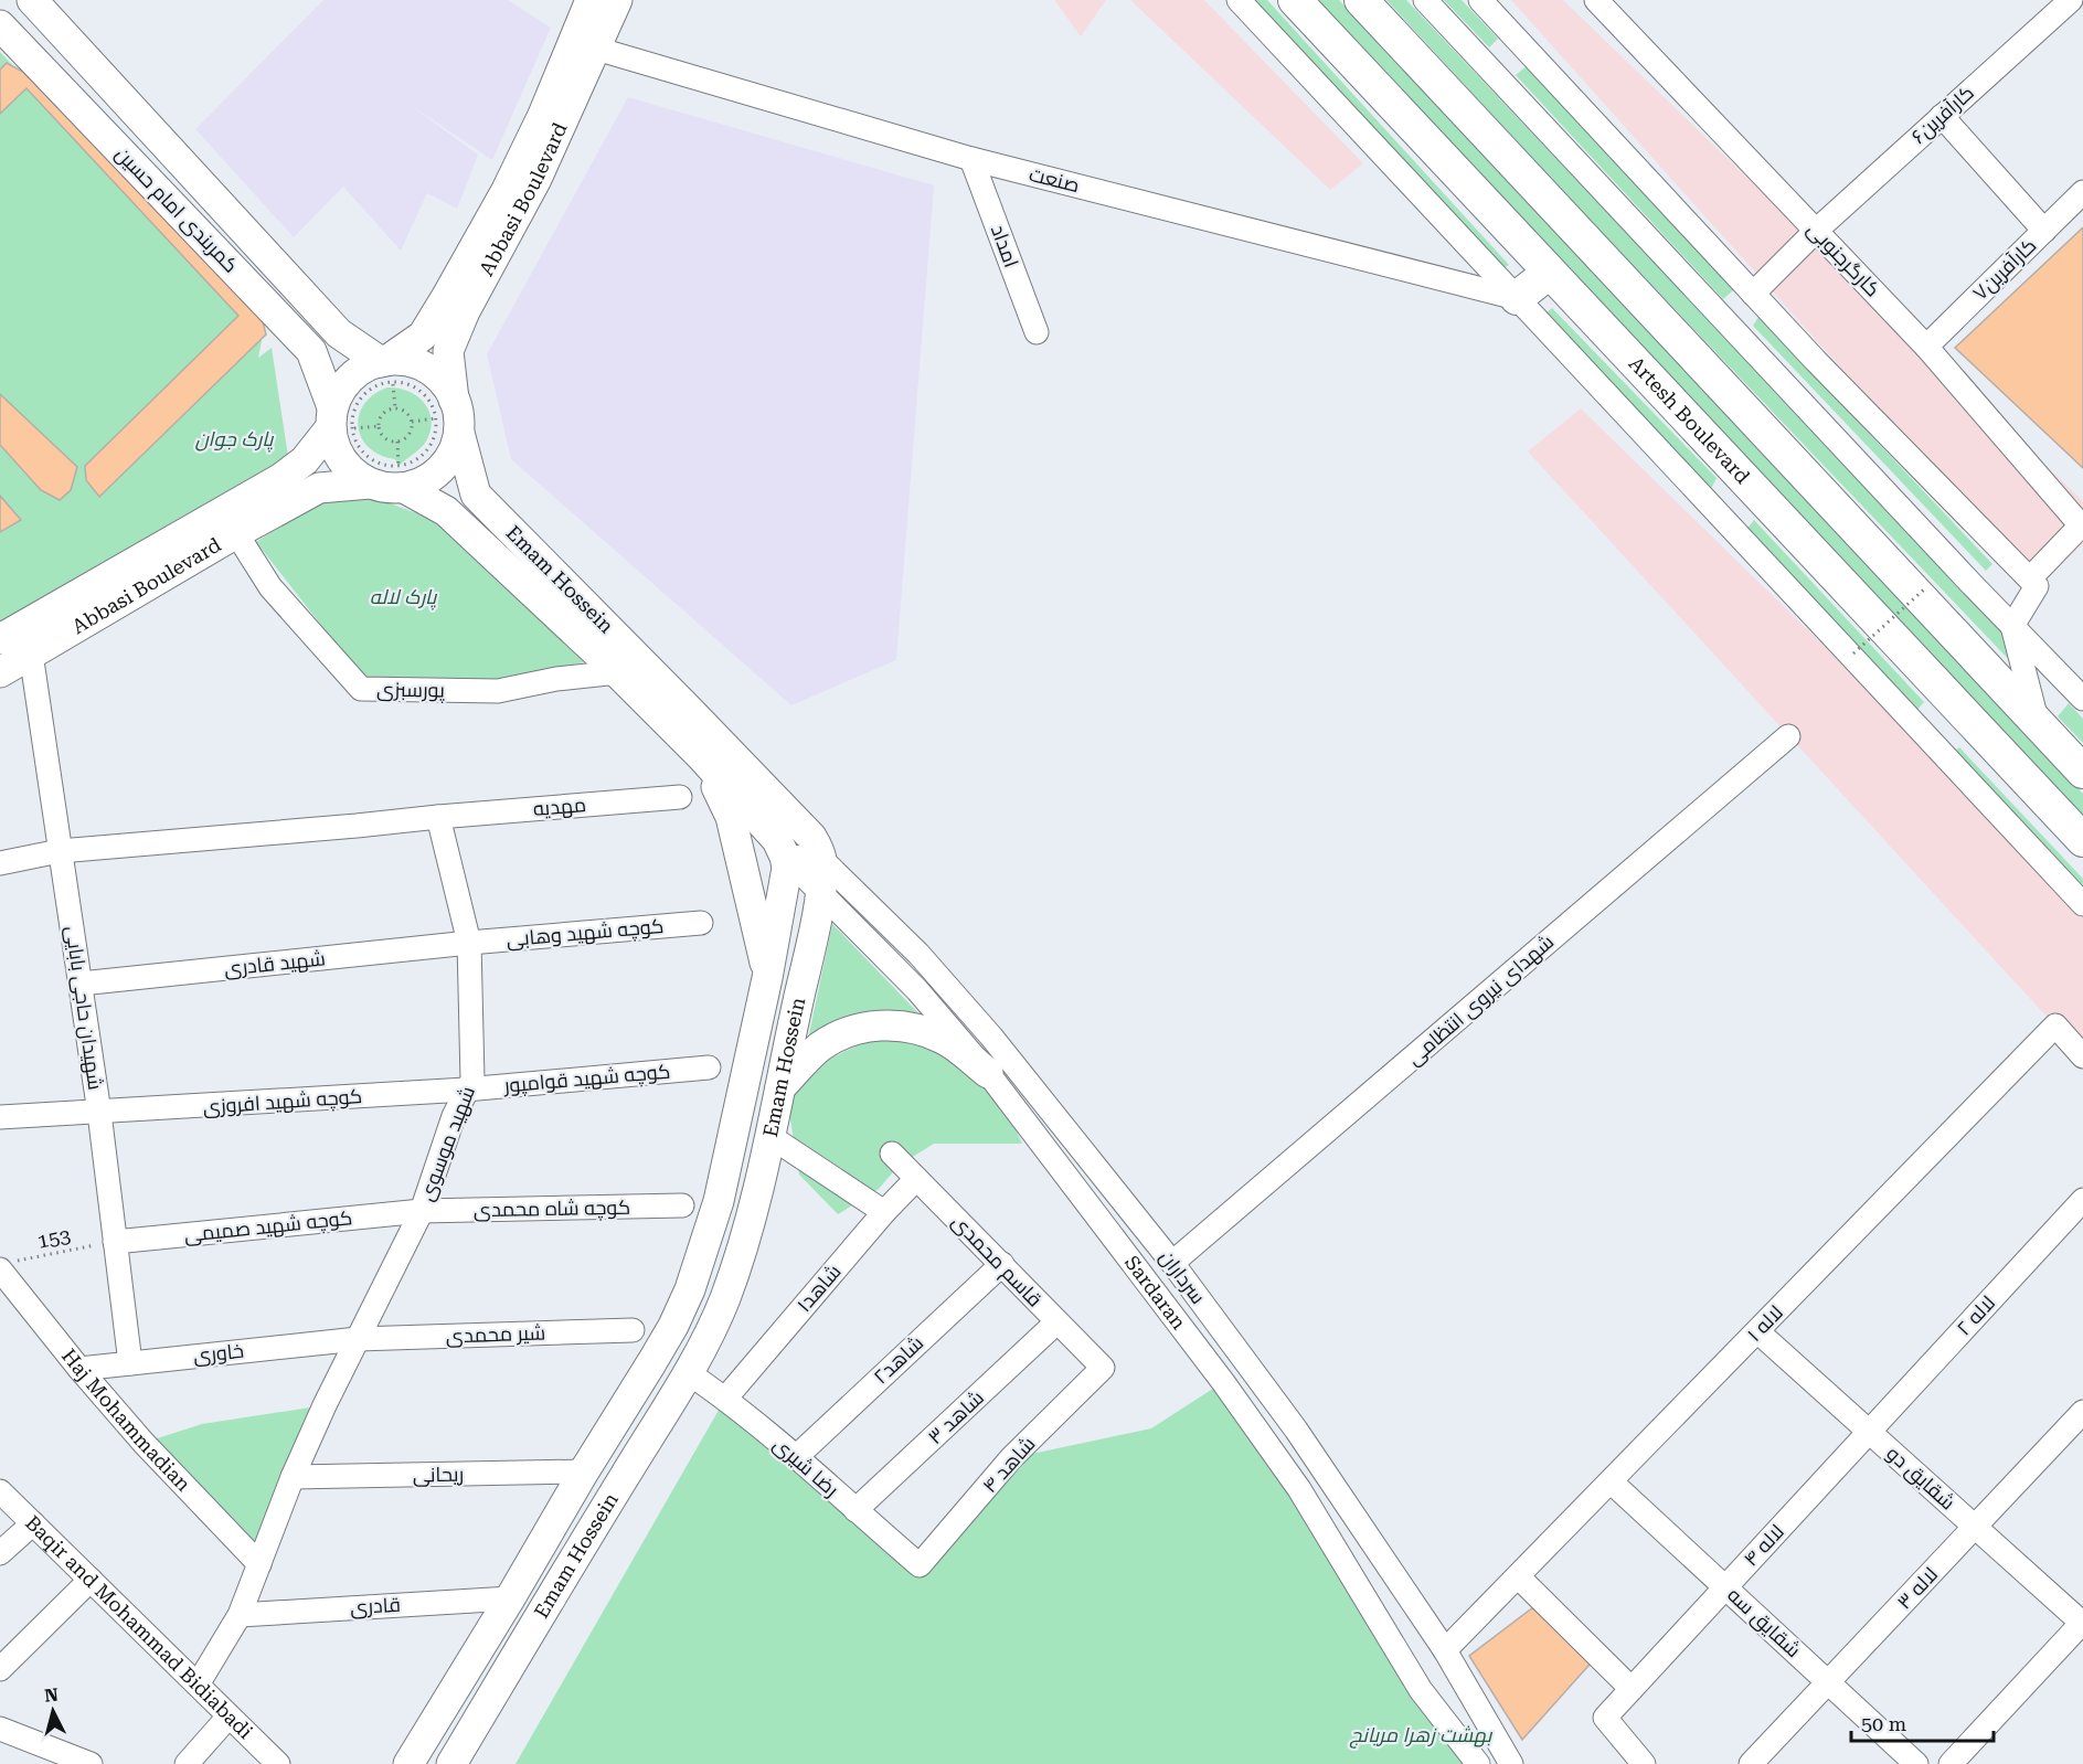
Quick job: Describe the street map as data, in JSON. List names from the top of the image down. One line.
{"streets":{"highway":["Artesh Boulevard"],"main road":["Abbasi Boulevard","کمربندی امام حسین","Emam Hossein"],"street":["کارآفرین۶","صنعت","امداد","کارگرجنوبی","کارآفرین۷","پورسبزی","مهدیه","کوچه شهید وهابی","شهید قادری","شهدای نیروی انتظامی","شهیدان حاجی بابایی","کوچه شهید قوامپور","کوچه شهید افروزی","شهید موسوی","کوچه شاه محمدی","کوچه شهید صمیمی","قاسم محمدی","سرداران","شاهد۱","Sardaran","لاله ۲","لاله ۱","شیر محمدی","خاوری","شاهد۲","شاهد ۳","Haj Mohammadian","شاهد ۴","رضا شیری","ریحانی","شقایق دو","لاله ۴","لاله ۳","قادری","شقایق سه","Baqir and Mohammad Bidiabadi"],"path":["153"]},"crossings":[["کارآفرین۶","کارگرجنوبی"],["صنعت","Abbasi Boulevard"],["صنعت","امداد"],["Abbasi Boulevard","کمربندی امام حسین"],["Abbasi Boulevard","Emam Hossein"],["Abbasi Boulevard","پورسبزی"],["Abbasi Boulevard","شهیدان حاجی بابایی"],["کارگرجنوبی","کارآفرین۷"],["Emam Hossein","پورسبزی"],["Emam Hossein","سرداران"],["Emam Hossein","Sardaran"],["Emam Hossein","رضا شیری"],["Emam Hossein","ریحانی"],["Emam Hossein","قادری"],["مهدیه","شهید موسوی"],["کوچه شهید وهابی","شهید قادری"],["کوچه شهید وهابی","شهید موسوی"],["شهید قادری","شهیدان حاجی بابایی"],["شهید قادری","شهید موسوی"],["شهدای نیروی انتظامی","سرداران"],["شهیدان حاجی بابایی","کوچه شهید افروزی"],["شهیدان حاجی بابایی","کوچه شهید صمیمی"],["شهیدان حاجی بابایی","153"],["شهیدان حاجی بابایی","خاوری"],["کوچه شهید قوامپور","کوچه شهید افروزی"],["کوچه شهید قوامپور","شهید موسوی"],["کوچه شهید افروزی","شهید موسوی"],["شهید موسوی","کوچه شاه محمدی"],["شهید موسوی","کوچه شهید صمیمی"],["شهید موسوی","شیر محمدی"],["شهید موسوی","خاوری"],["شهید موسوی","Haj Mohammadian"],["شهید موسوی","ریحانی"],["شهید موسوی","قادری"],["شهید موسوی","Baqir and Mohammad Bidiabadi"],["کوچه شاه محمدی","کوچه شهید صمیمی"],["کوچه شهید صمیمی","153"],["153","Haj Mohammadian"],["قاسم محمدی","شاهد۱"],["قاسم محمدی","شاهد۲"],["قاسم محمدی","شاهد ۳"],["قاسم محمدی","شاهد ۴"],["سرداران","لاله ۱"],["شاهد۱","رضا شیری"],["لاله ۲","شقایق دو"],["لاله ۲","لاله ۴"],["لاله ۱","شقایق دو"],["لاله ۱","شقایق سه"],["شیر محمدی","خاوری"],["خاوری","Haj Mohammadian"],["شاهد۲","رضا شیری"],["شاهد ۳","رضا شیری"],["شاهد ۴","رضا شیری"],["شقایق دو","لاله ۴"],["شقایق دو","لاله ۳"],["لاله ۴","شقایق سه"],["لاله ۳","شقایق سه"]],"parks":["پارک جوان","پارک لاله","بهشت زهرا مریانج"],"scale_bar":"50 m","north":"top"}
